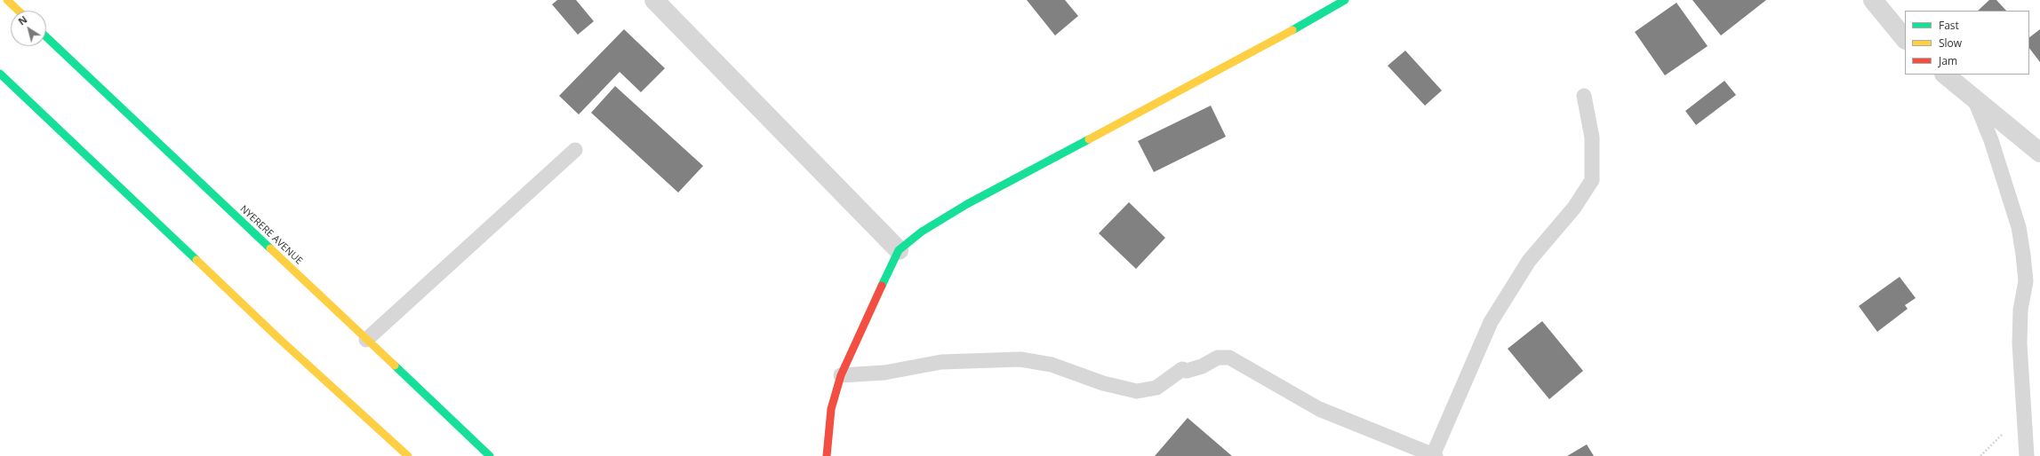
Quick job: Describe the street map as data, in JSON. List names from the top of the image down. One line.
{"streets":{"street":["NYERERE AVENUE"]},"legend":["Fast","Slow","Jam"],"north":"top left"}
